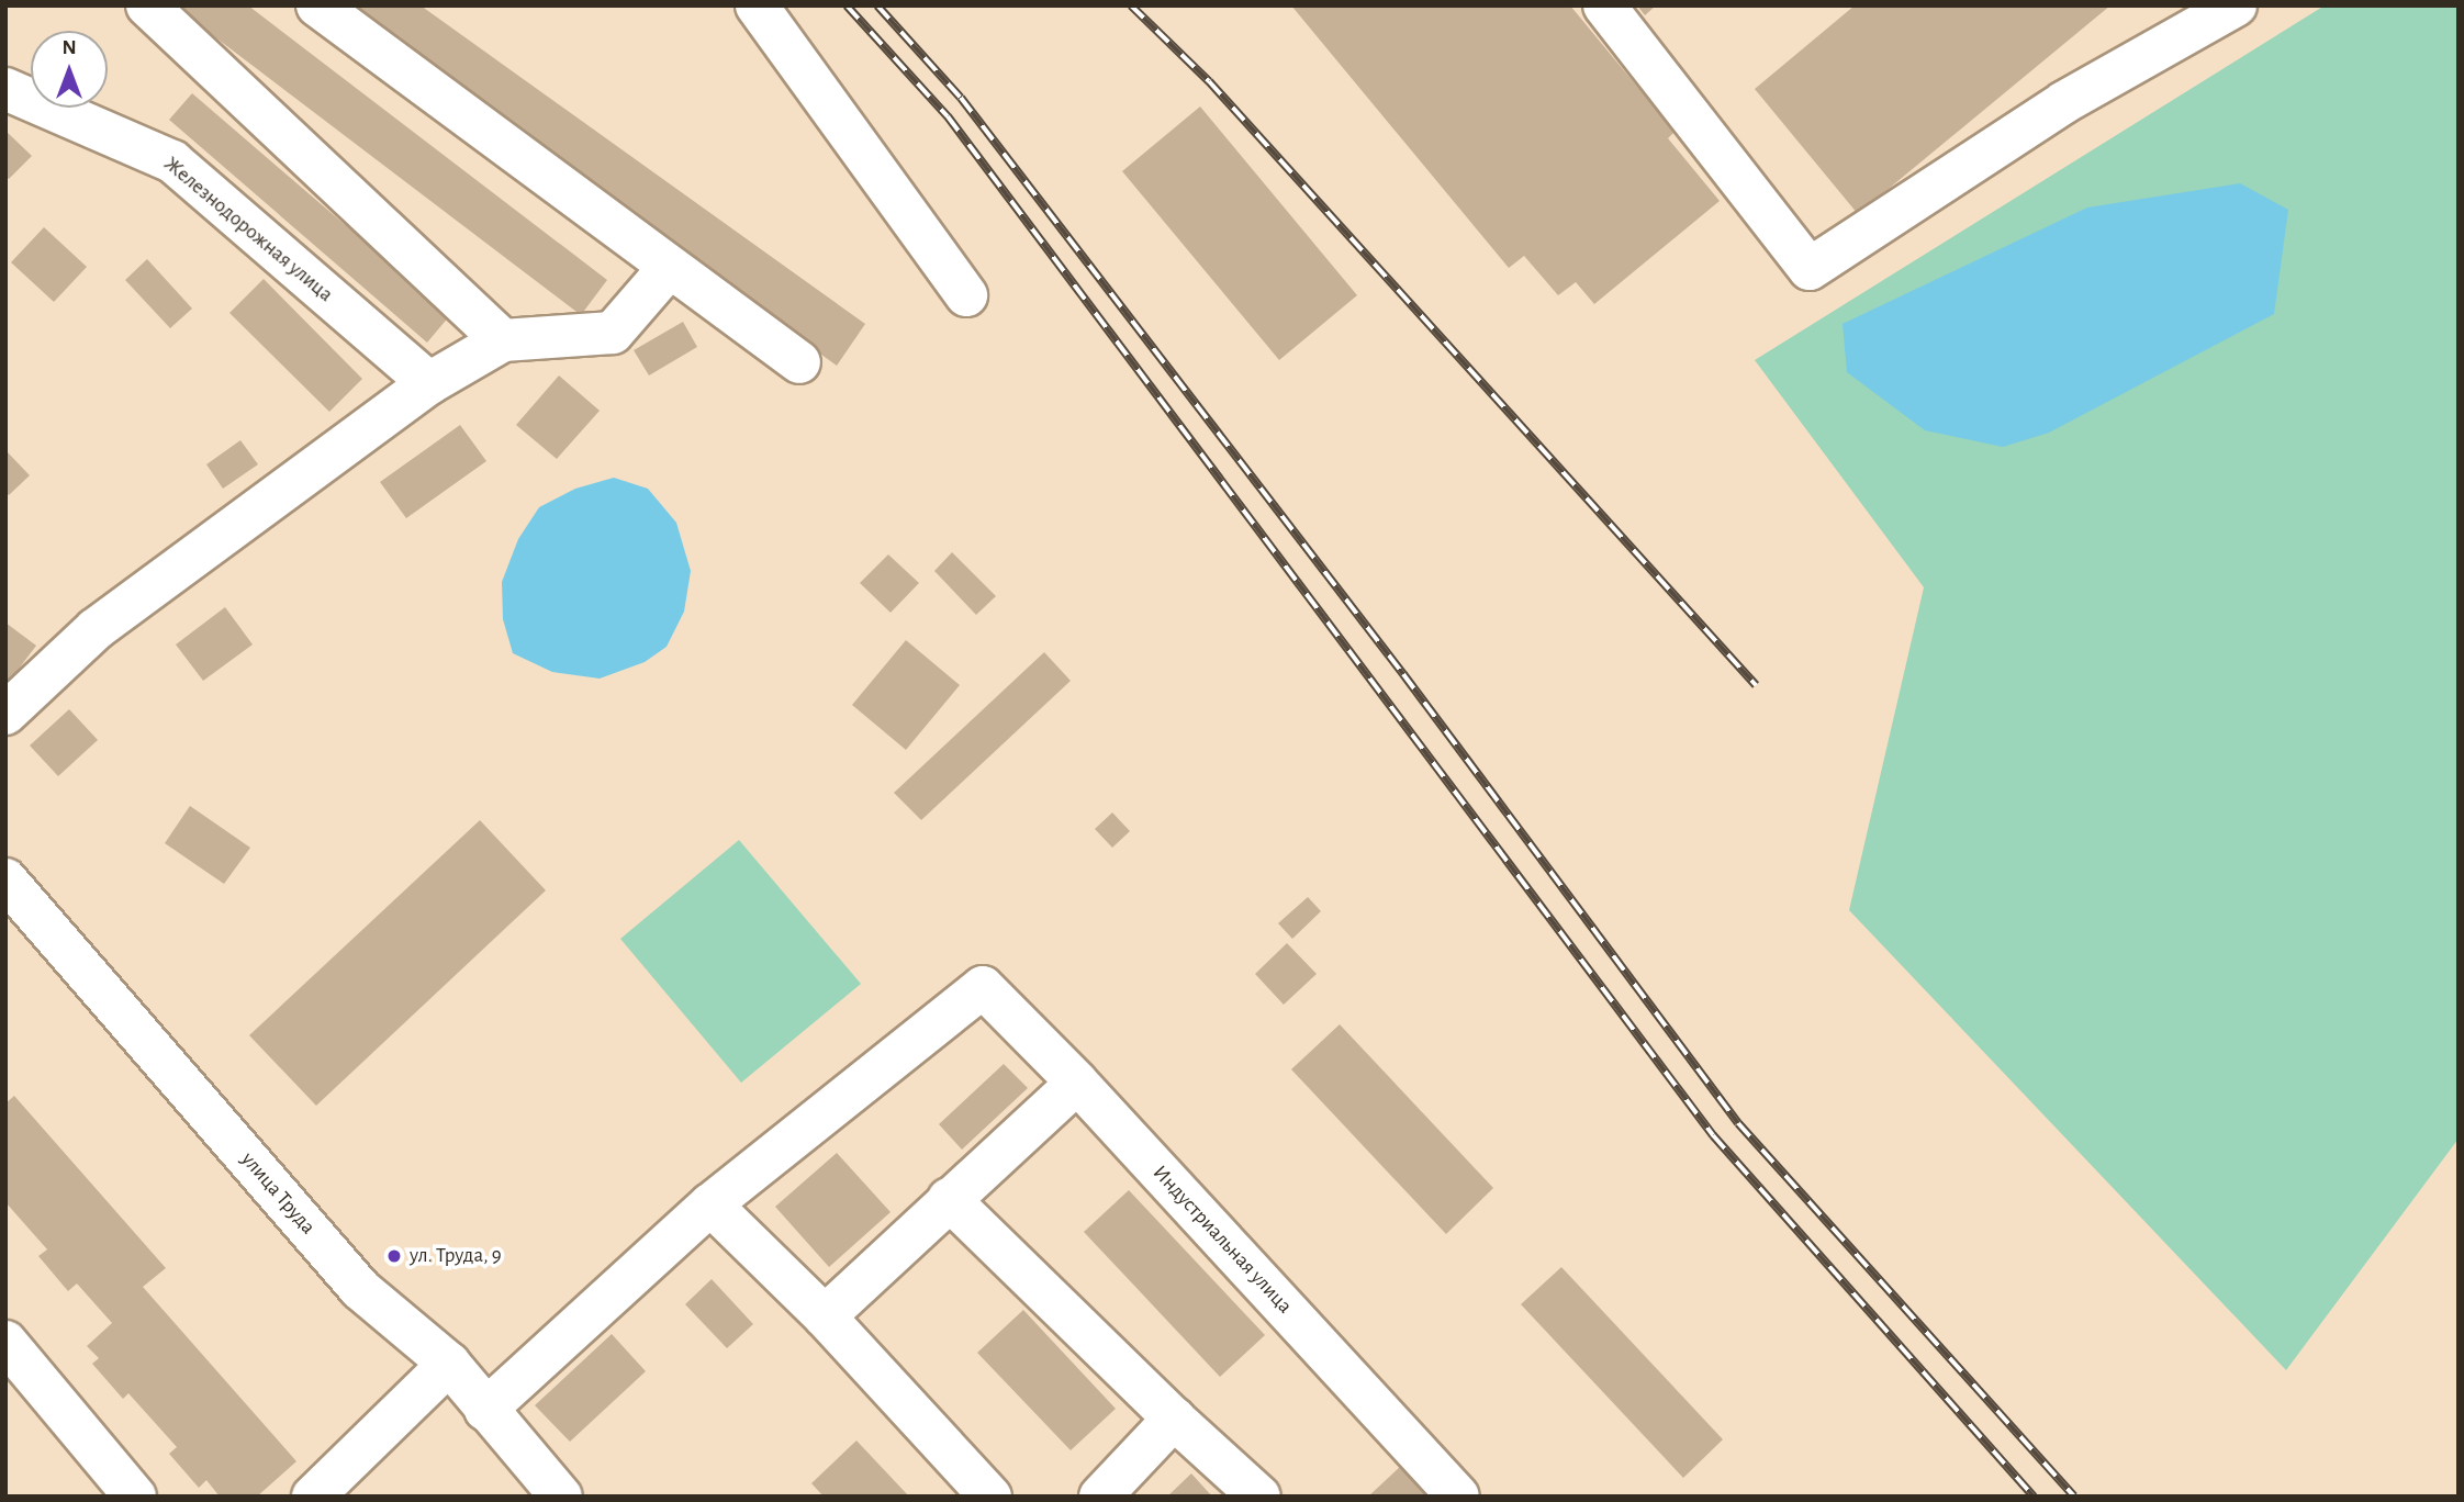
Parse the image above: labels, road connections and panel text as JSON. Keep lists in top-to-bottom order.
{
  "streets": {
    "street": ["Железнодорожная улица", "улица Труда", "Индустриальная улица"]
  },
  "places": ["ул. Труда, 9"],
  "north": "top"
}
